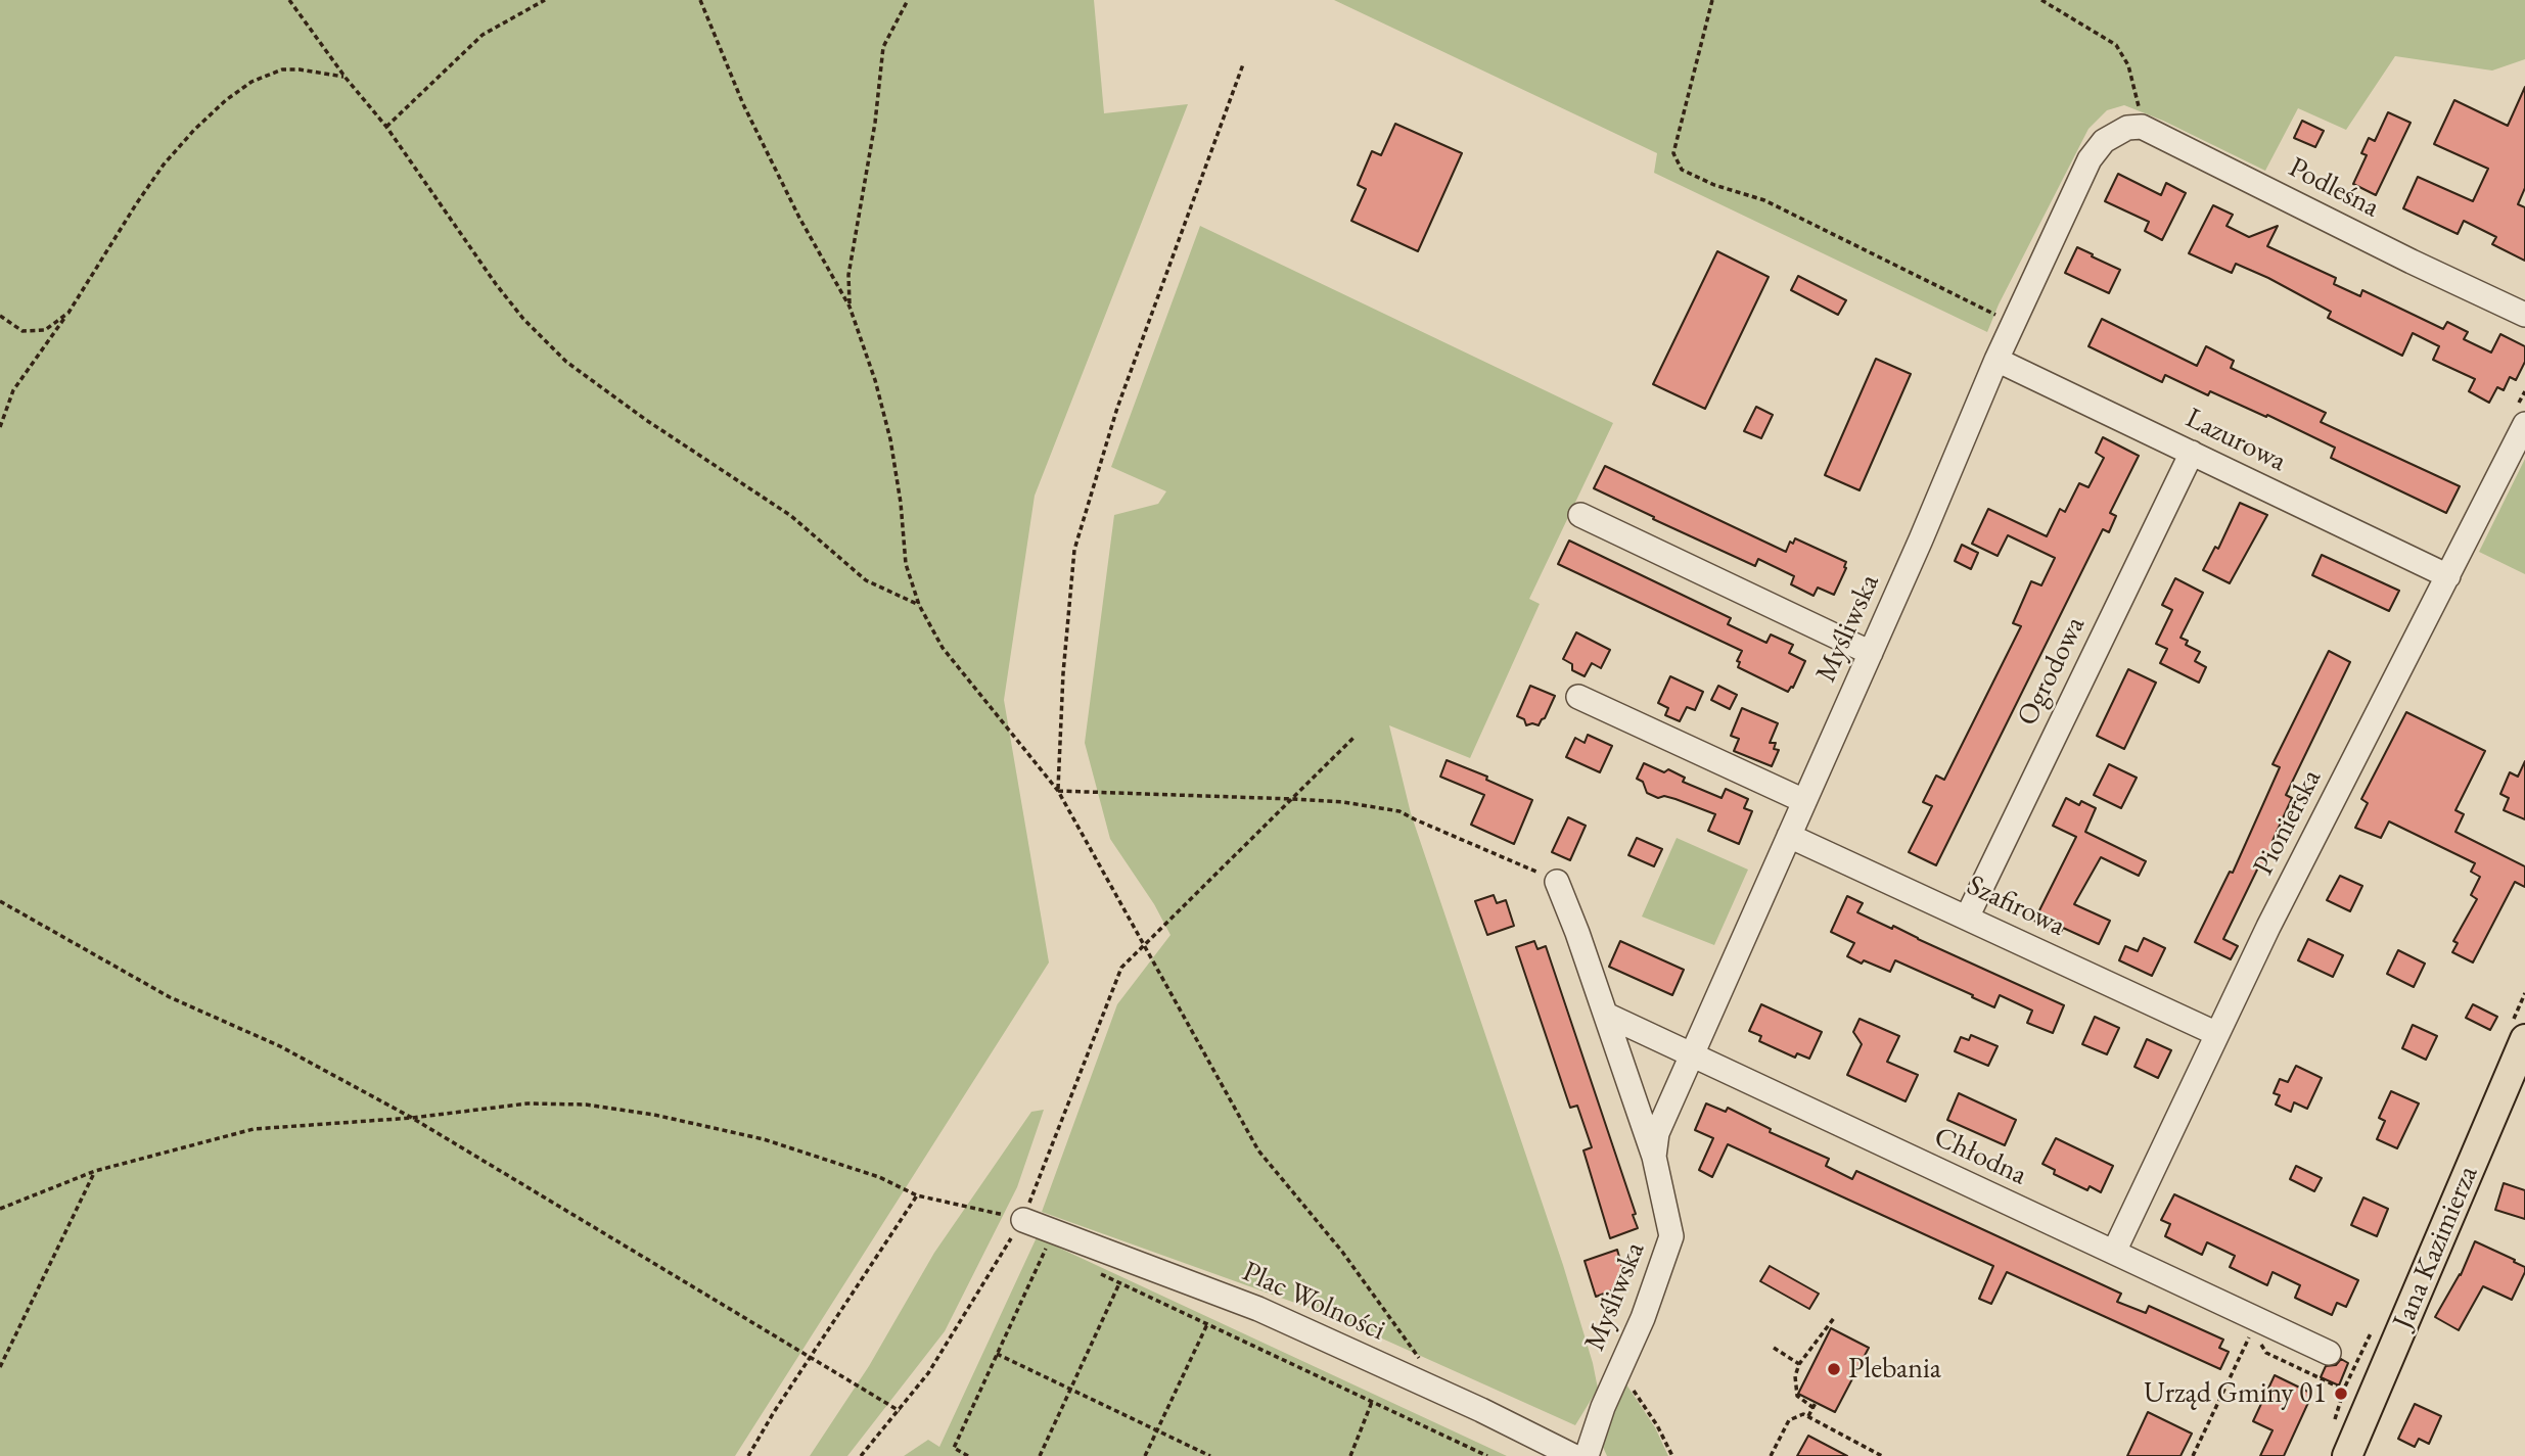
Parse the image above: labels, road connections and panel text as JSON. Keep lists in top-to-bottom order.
{
  "streets": {
    "main road": ["Jana Kazimierza"],
    "street": [
      "Podleśna",
      "Lazurowa",
      "Myśliwska",
      "Ogrodowa",
      "Pionierska",
      "Szafirowa",
      "Chłodna",
      "Plac Wolności"
    ]
  },
  "crossings": [
    ["Podleśna", "Myśliwska"],
    ["Lazurowa", "Myśliwska"],
    ["Lazurowa", "Ogrodowa"],
    ["Lazurowa", "Pionierska"],
    ["Myśliwska", "Szafirowa"],
    ["Myśliwska", "Chłodna"],
    ["Ogrodowa", "Szafirowa"],
    ["Pionierska", "Szafirowa"],
    ["Pionierska", "Chłodna"]
  ],
  "places": ["Plebania", "Urząd Gminy 01"]
}
